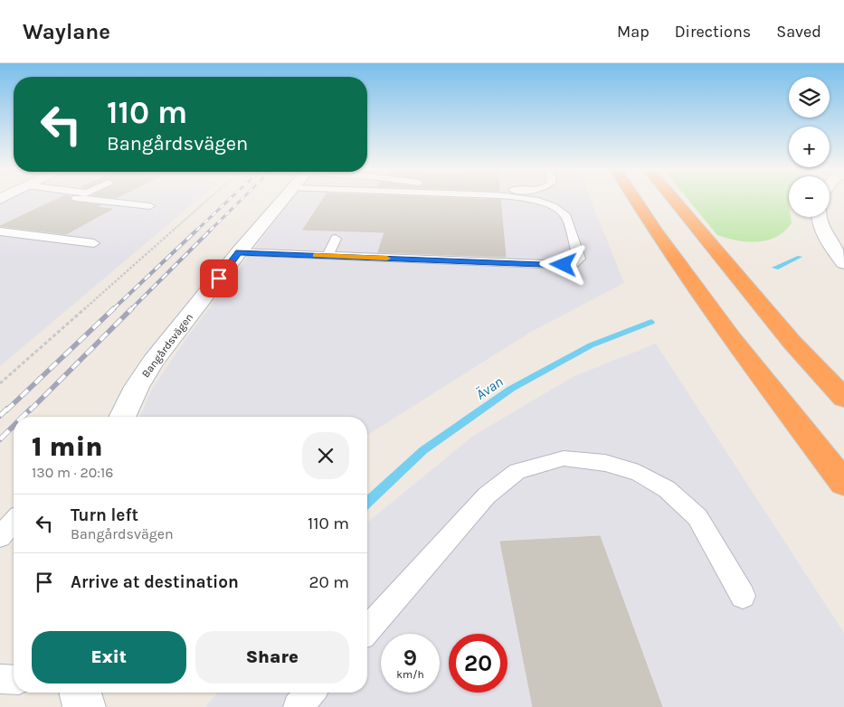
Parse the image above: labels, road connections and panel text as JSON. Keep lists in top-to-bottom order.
{
  "streets": {
    "street": ["Bangårdsvägen"]
  },
  "water": ["Ävan"],
  "page": {
    "header": "Waylane",
    "nav": ["Map", "Directions", "Saved"],
    "map_buttons": ["+", "−"],
    "turn": ["110 m", "Bangårdsvägen"],
    "heading": ["1 min", "130 m · 20:16"],
    "list": [
      {
        "name": "Turn left",
        "note": "Bangårdsvägen",
        "value": "110 m"
      },
      {
        "name": "Arrive at destination",
        "value": "20 m"
      }
    ],
    "buttons": ["Exit", "Share"],
    "speed": "9 km/h",
    "limit": "20"
  }
}
